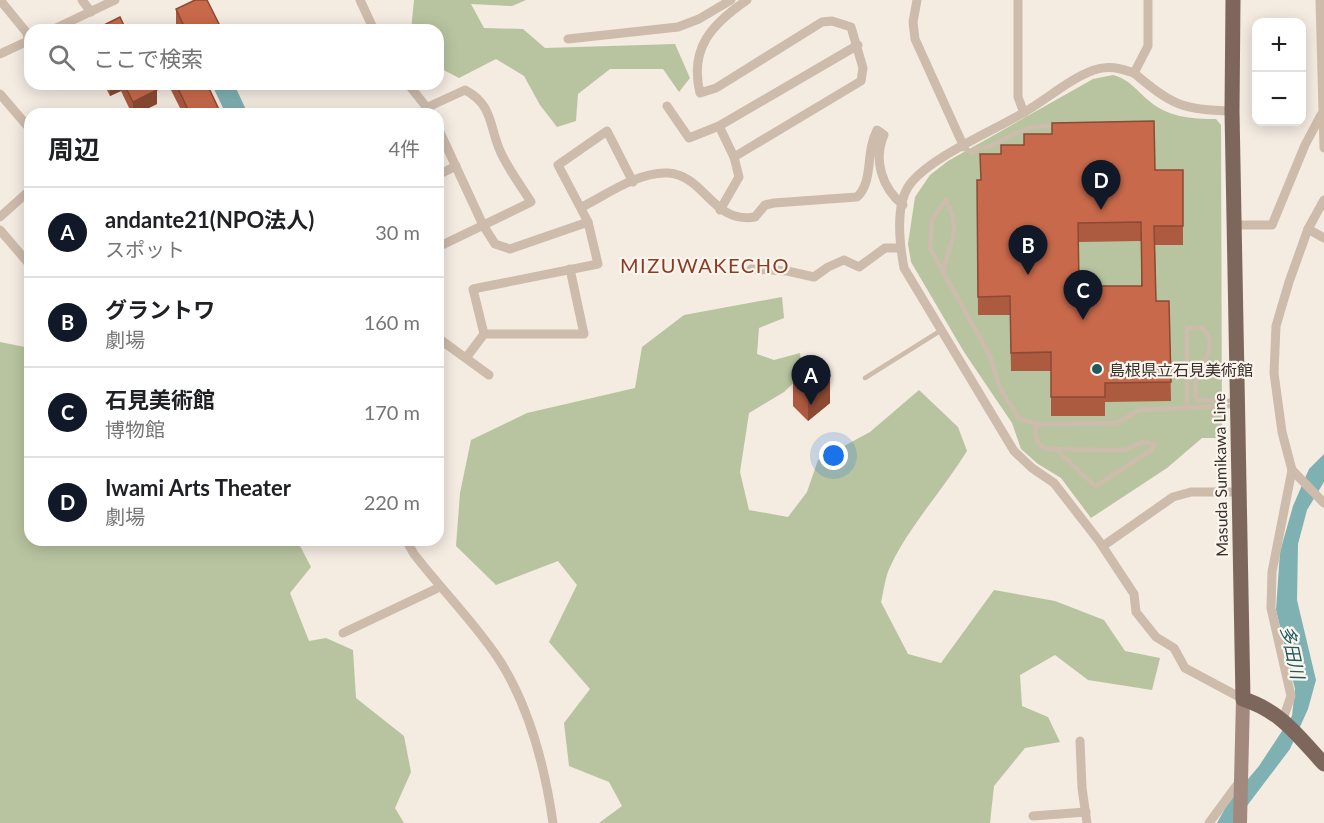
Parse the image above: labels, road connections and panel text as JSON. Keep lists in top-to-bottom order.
{
  "streets": {
    "main road": ["Masuda Sumikawa Line"]
  },
  "districts": ["MIZUWAKECHO"],
  "water": ["多田川"],
  "places": ["島根県立石見美術館"],
  "page": {
    "map_buttons": ["+", "−"],
    "search": "ここで検索",
    "heading": ["周辺", "4件"],
    "pins": [
      "D",
      "B",
      "C",
      "A"
    ],
    "list": [
      {
        "mark": "A",
        "name": "andante21(NPO法人)",
        "note": "スポット",
        "value": "30 m"
      },
      {
        "mark": "B",
        "name": "グラントワ",
        "note": "劇場",
        "value": "160 m"
      },
      {
        "mark": "C",
        "name": "石見美術館",
        "note": "博物館",
        "value": "170 m"
      },
      {
        "mark": "D",
        "name": "Iwami Arts Theater",
        "note": "劇場",
        "value": "220 m"
      }
    ]
  }
}
